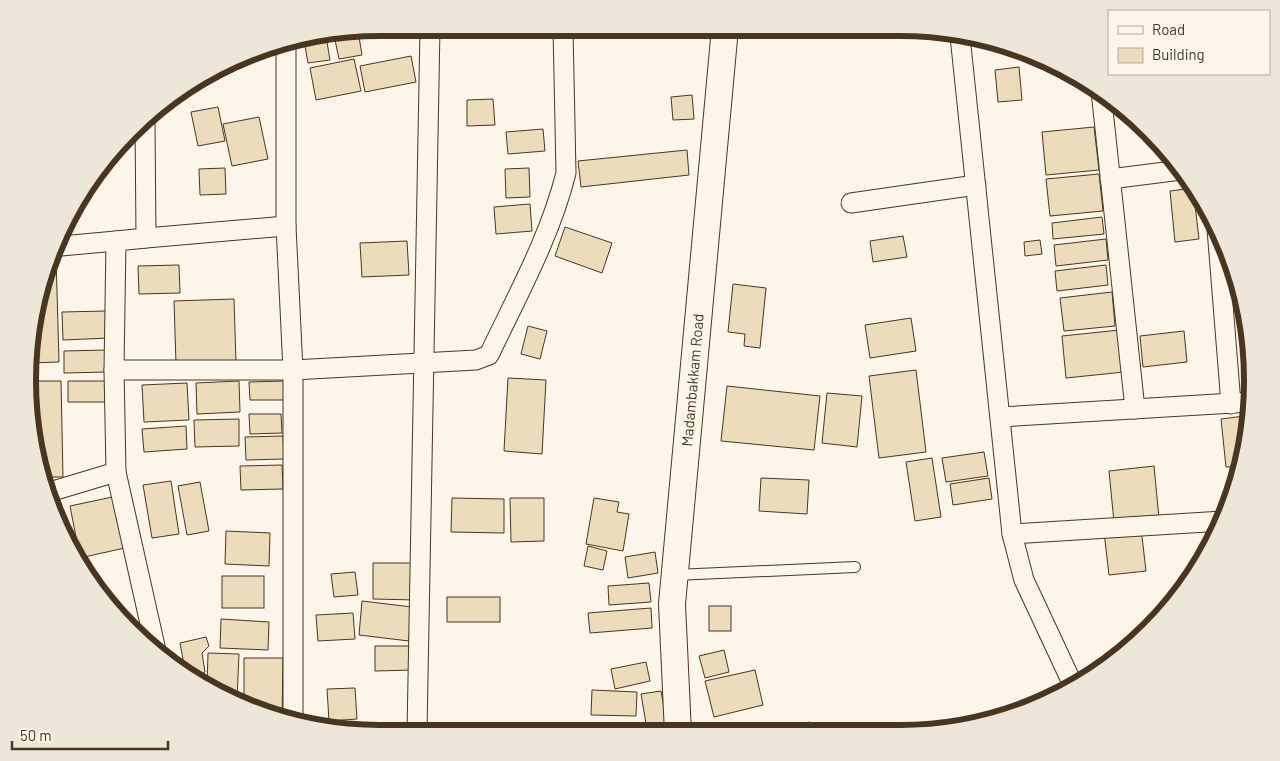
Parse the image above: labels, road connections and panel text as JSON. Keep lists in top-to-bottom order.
{
  "streets": {
    "street": ["Madambakkam Road"]
  },
  "legend": ["Road", "Building"],
  "scale_bar": "50 m"
}
